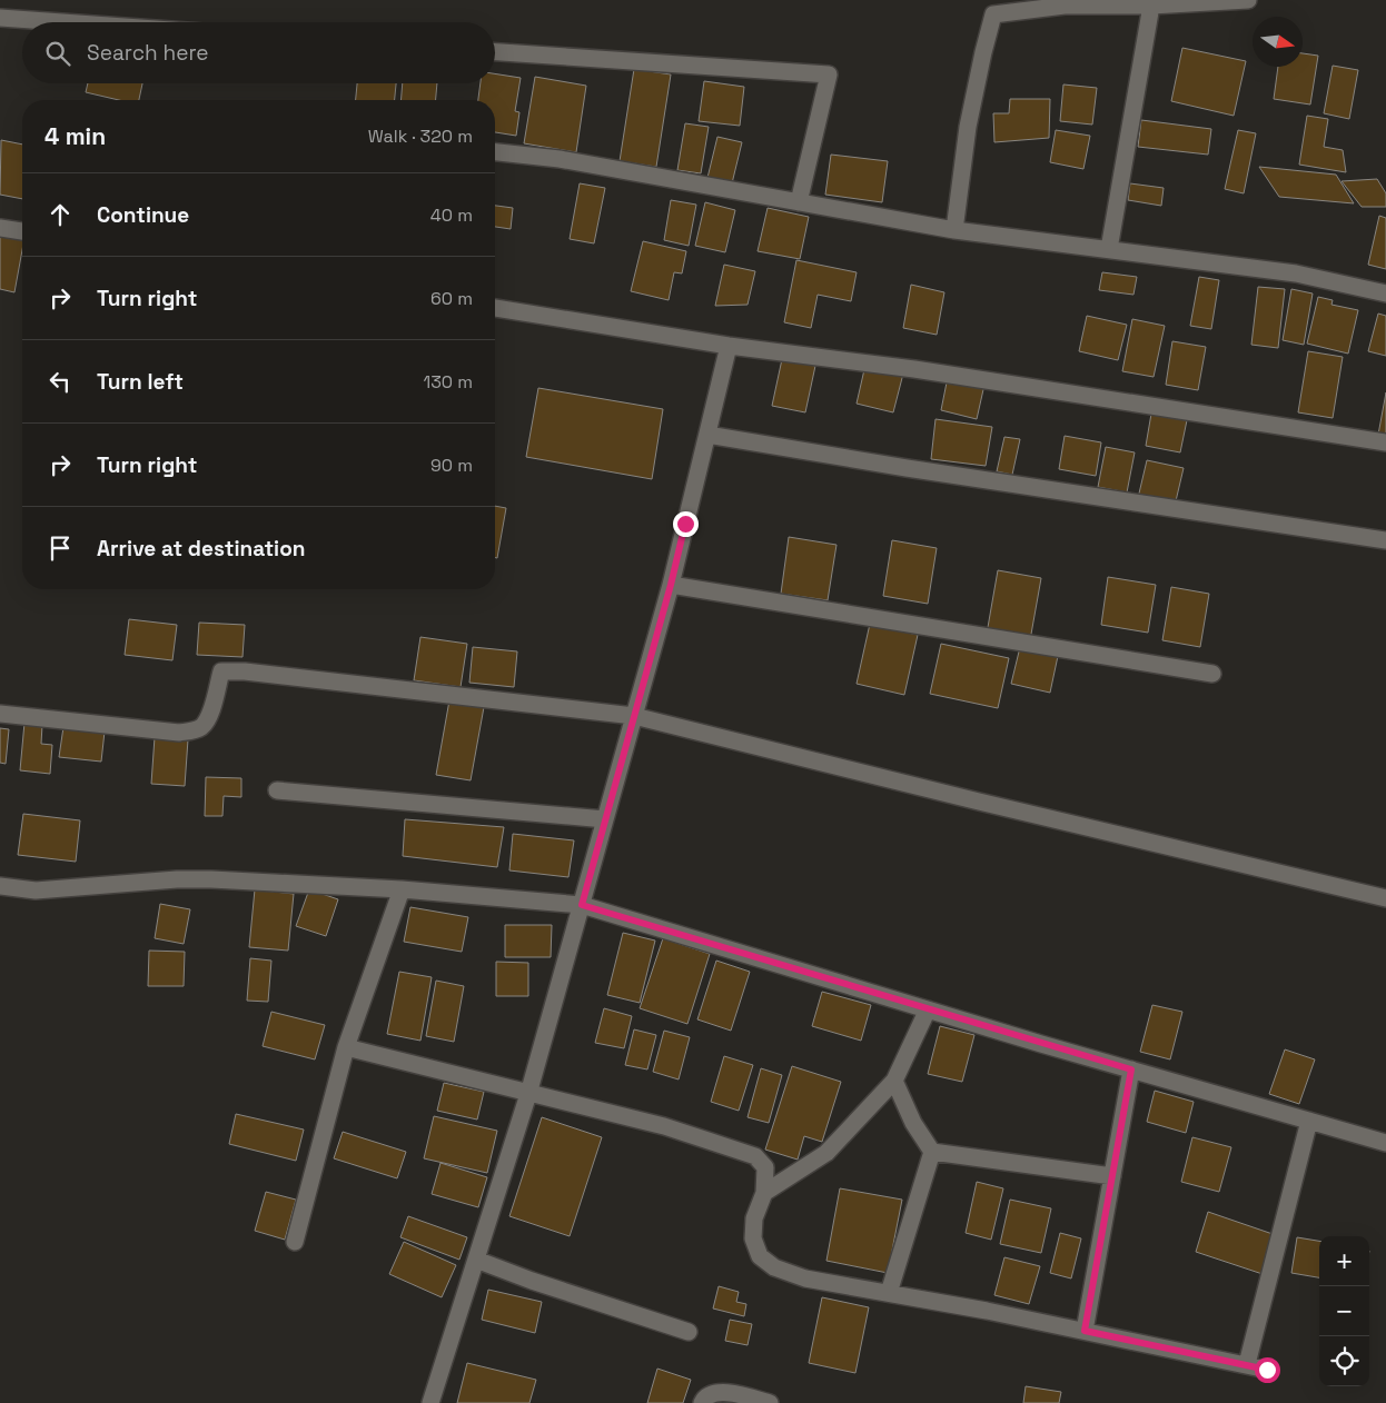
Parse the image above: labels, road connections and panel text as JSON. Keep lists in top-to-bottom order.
{
  "north": "right",
  "page": {
    "search": "Search here",
    "heading": ["4 min", "Walk · 320 m"],
    "list": [
      ["Continue", "40 m"],
      ["Turn right", "60 m"],
      ["Turn left", "130 m"],
      ["Turn right", "90 m"],
      "Arrive at destination"
    ],
    "map_buttons": ["+", "−"]
  }
}
